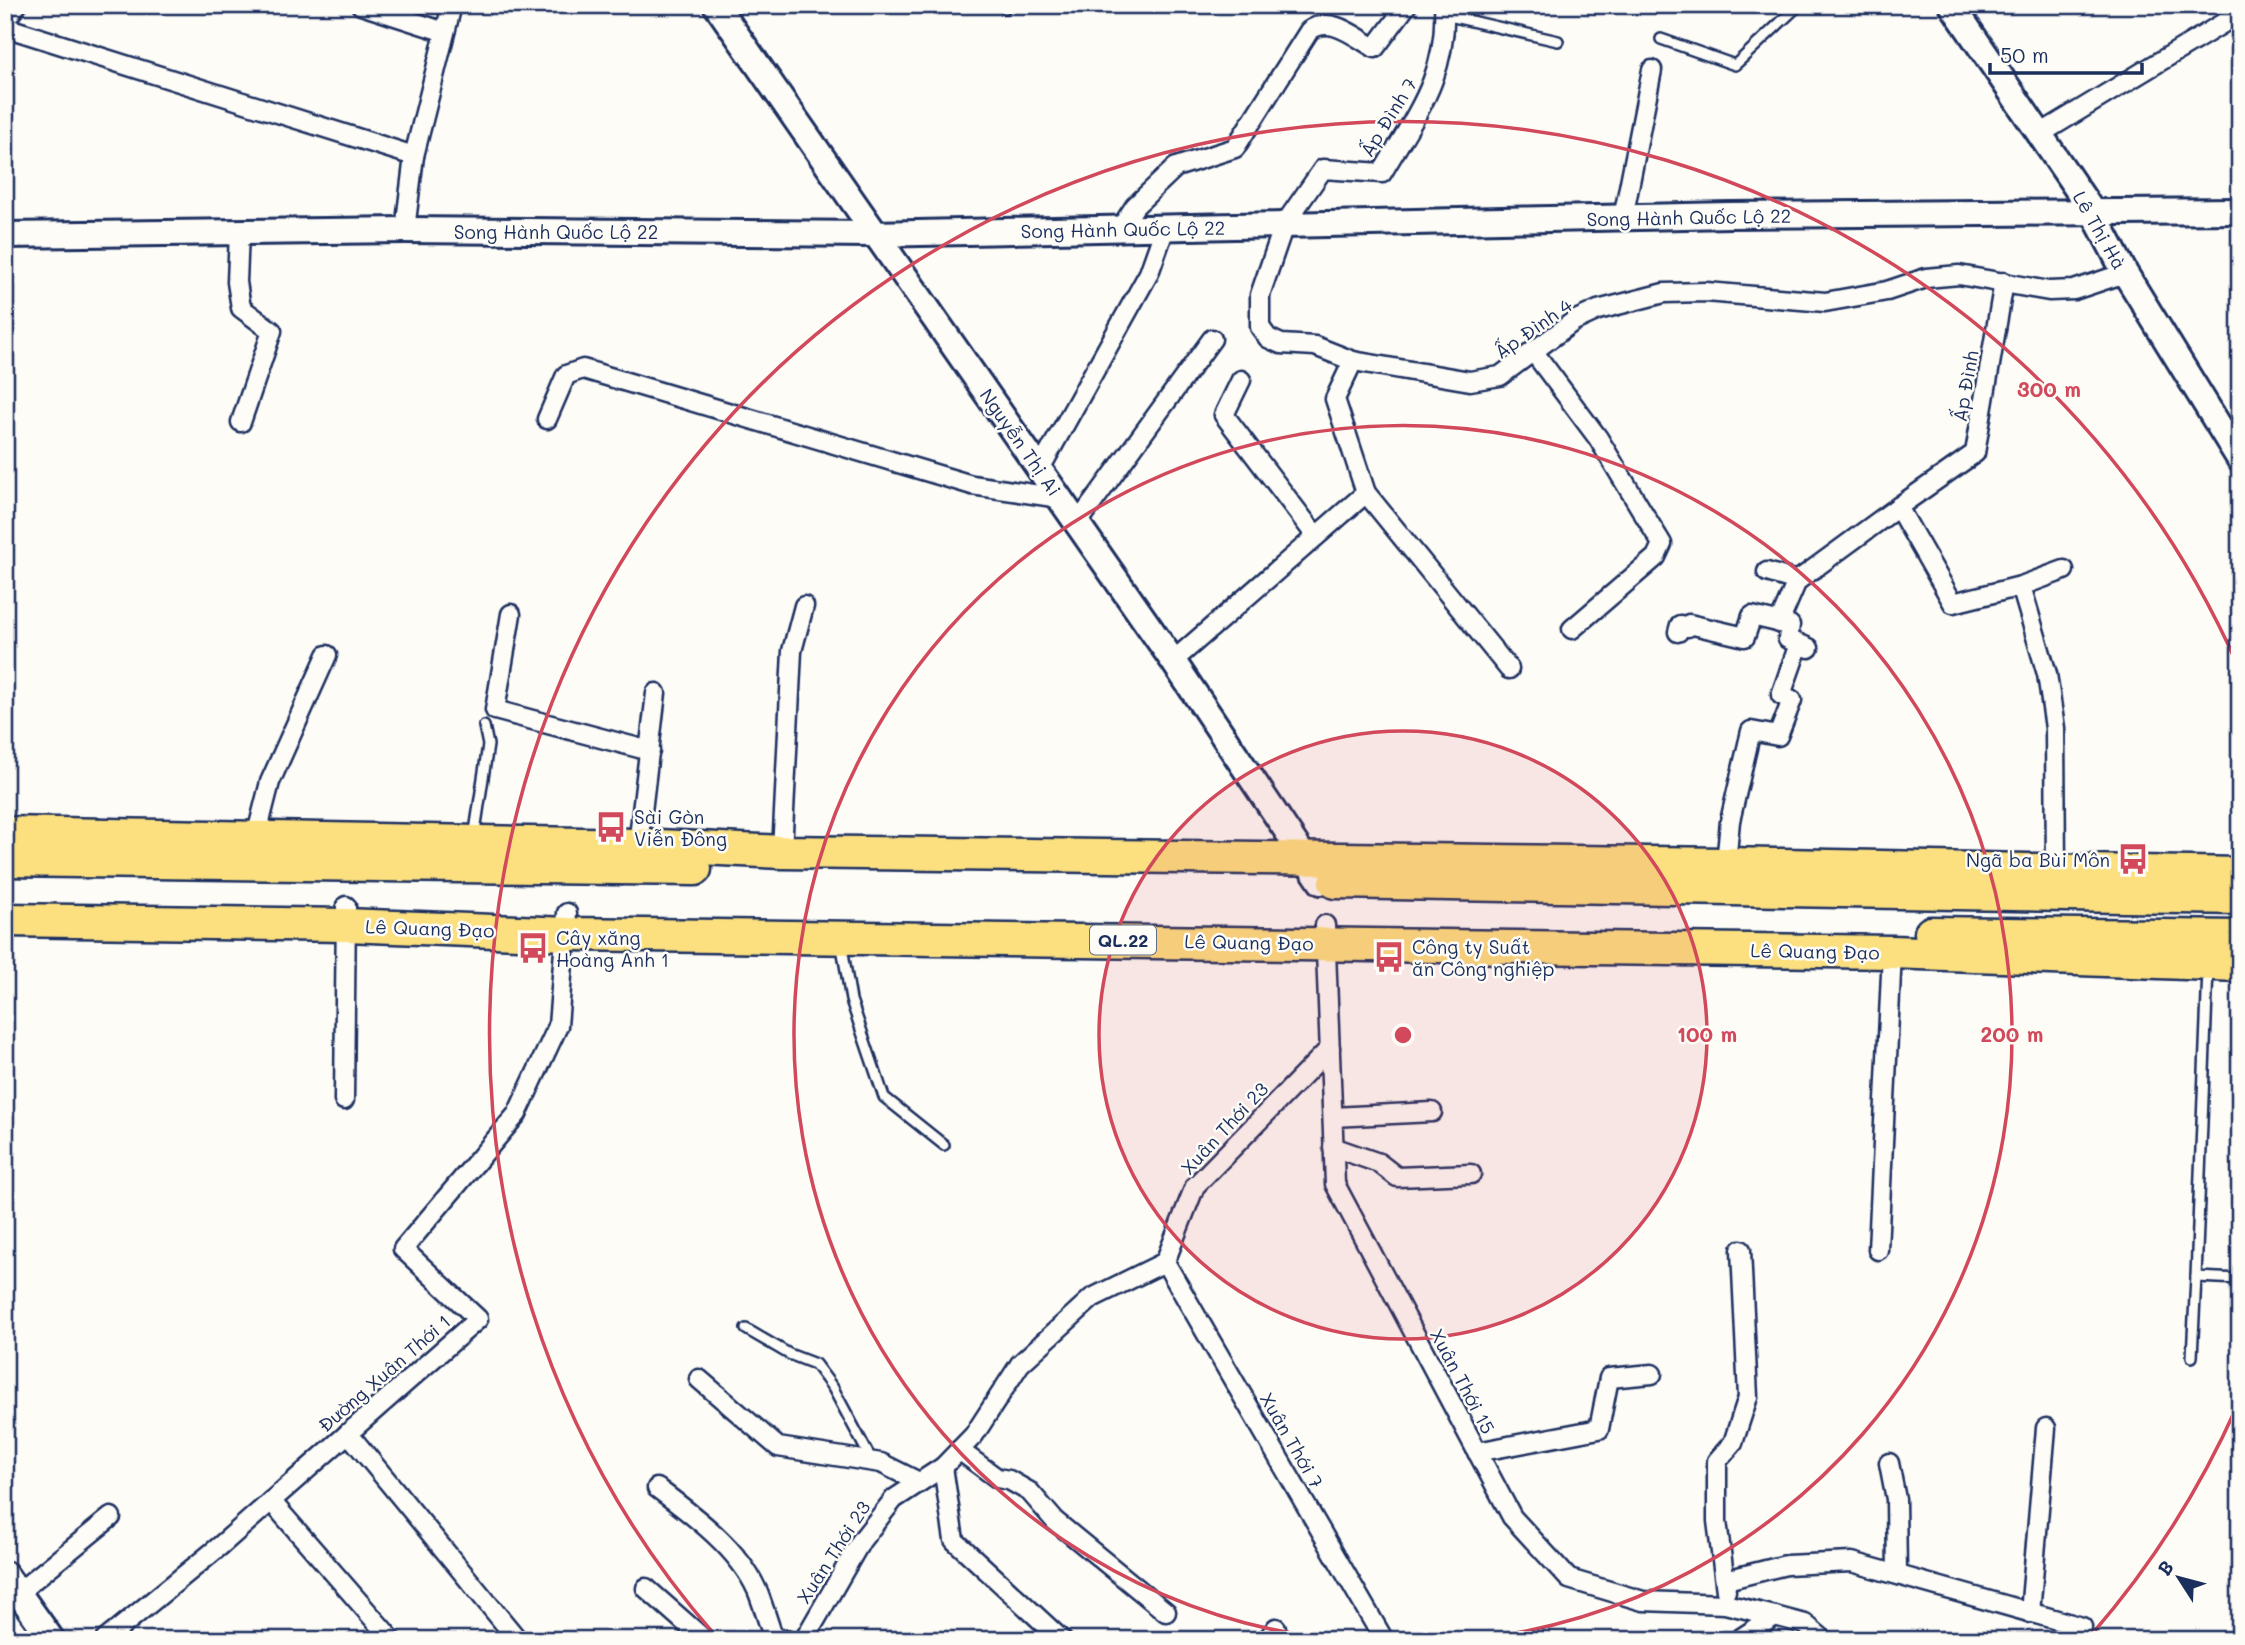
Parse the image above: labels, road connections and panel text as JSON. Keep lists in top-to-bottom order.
{
  "streets": {
    "highway": ["Lê Quang Đạo", "QL.22"],
    "street": [
      "Ấp Đình 7",
      "Song Hành Quốc Lộ 22",
      "Lê Thị Hà",
      "Ấp Đình 4",
      "Ấp Đình",
      "Nguyễn Thị Ai",
      "Xuân Thới 23",
      "Đường Xuân Thới 1",
      "Xuân Thới 15",
      "Xuân Thới 7"
    ]
  },
  "crossings": [
    ["Ấp Đình 7", "Song Hành Quốc Lộ 22"],
    ["Ấp Đình 7", "Ấp Đình 4"],
    ["Song Hành Quốc Lộ 22", "Lê Thị Hà"],
    ["Song Hành Quốc Lộ 22", "Ấp Đình 4"],
    ["Song Hành Quốc Lộ 22", "Nguyễn Thị Ai"],
    ["Lê Thị Hà", "Ấp Đình 4"],
    ["Ấp Đình 4", "Ấp Đình"],
    ["Lê Quang Đạo", "Đường Xuân Thới 1"],
    ["Lê Quang Đạo", "Xuân Thới 15"],
    ["Xuân Thới 23", "Xuân Thới 15"],
    ["Xuân Thới 23", "Xuân Thới 7"]
  ],
  "places": {
    "bus stop": [
      "Sài Gòn Viễn Đông",
      "Ngã ba Bùi Môn",
      "Cây xăng Hoàng Anh 1",
      "Công ty Suất ăn Công nghiệp"
    ]
  },
  "scale_bar": "50 m",
  "north": "top left",
  "rings": ["300 m", "100 m", "200 m"]
}
